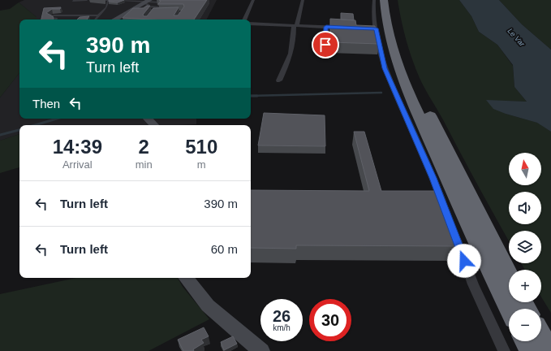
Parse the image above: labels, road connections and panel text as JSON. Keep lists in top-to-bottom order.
{
  "water": ["Le Var"],
  "north": "top",
  "page": {
    "turn": ["390 m", "Turn left"],
    "then": "Then",
    "eta": [
      "14:39",
      "Arrival",
      "2",
      "min",
      "510",
      "m"
    ],
    "map_buttons": ["+", "−"],
    "list": [
      {
        "name": "Turn left",
        "value": "390 m"
      },
      {
        "name": "Turn left",
        "value": "60 m"
      }
    ],
    "speed": "26 km/h",
    "limit": "30"
  }
}
